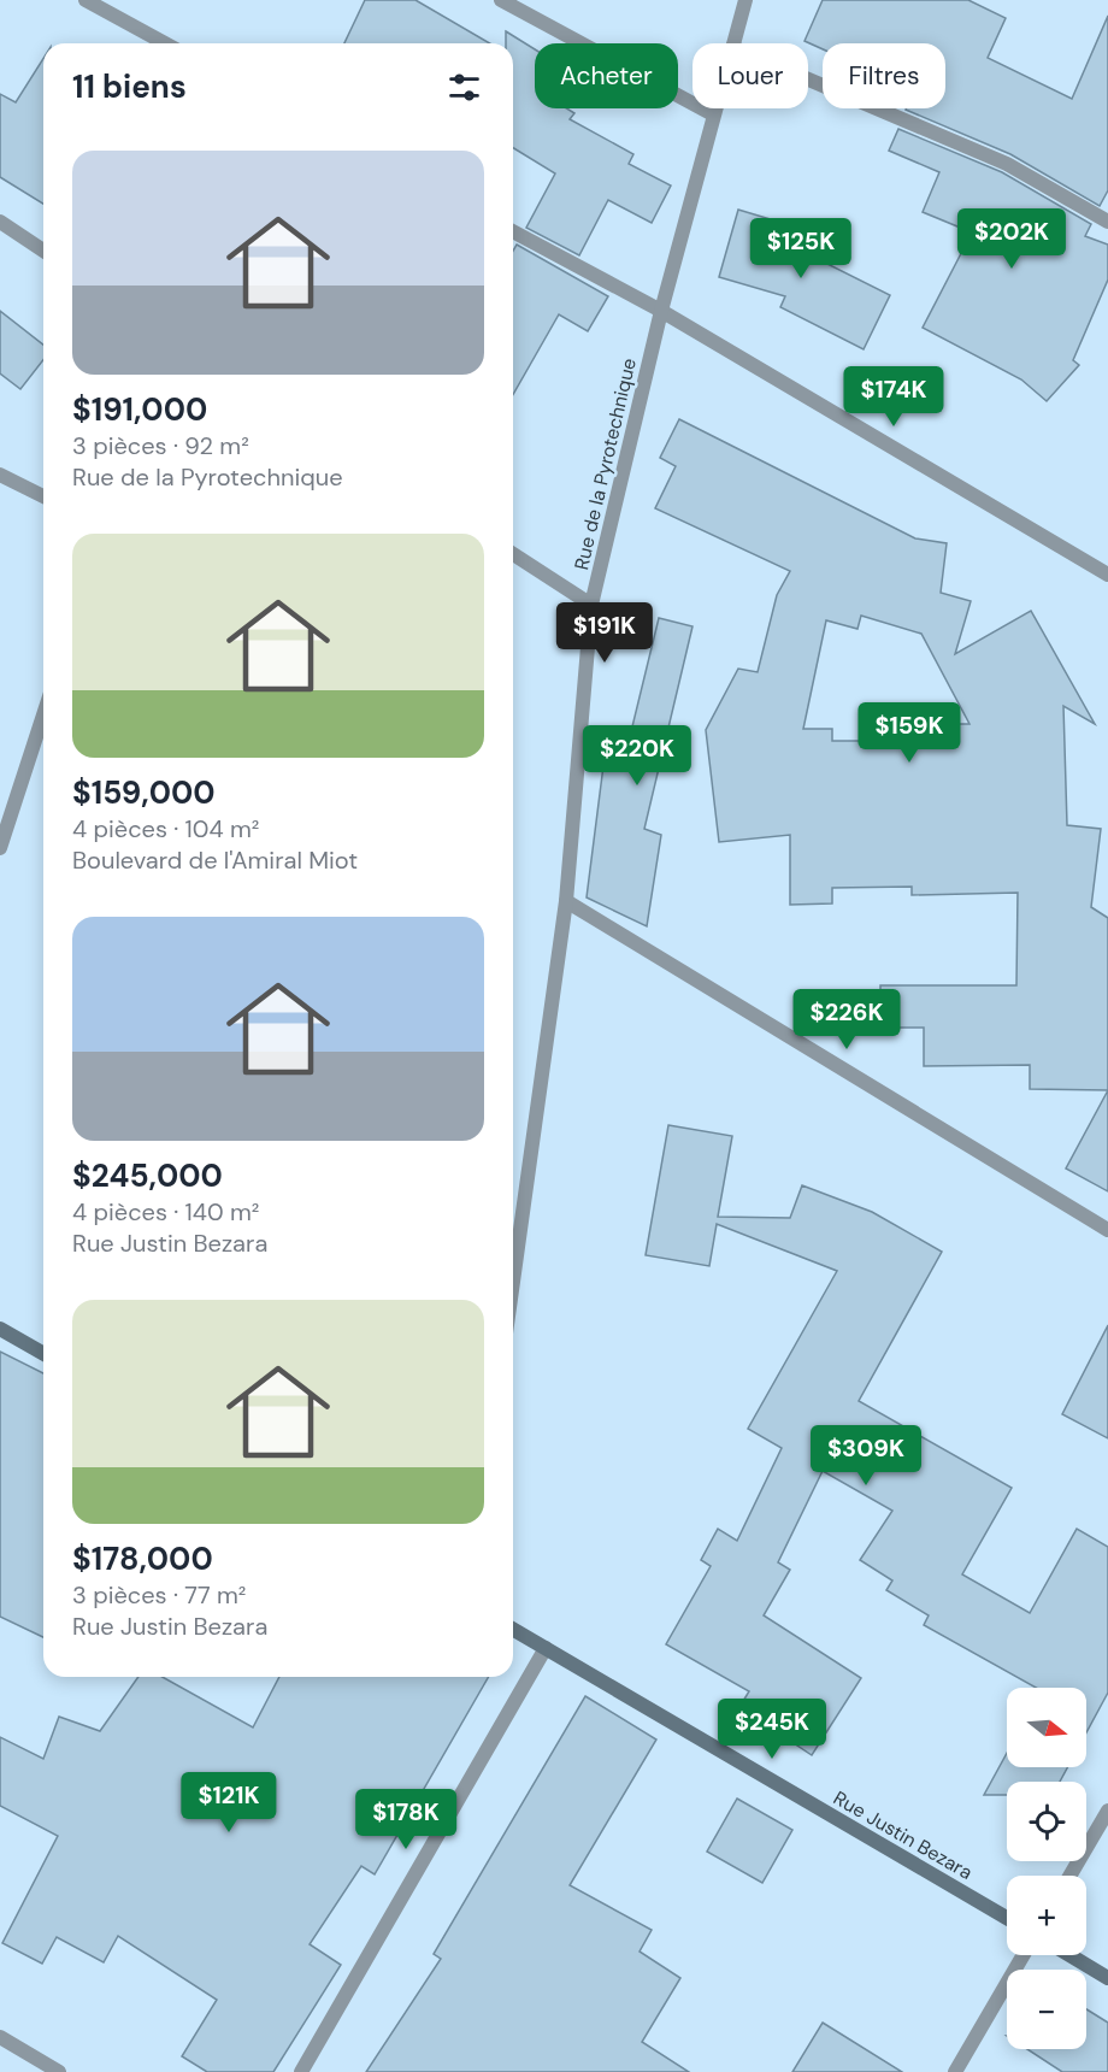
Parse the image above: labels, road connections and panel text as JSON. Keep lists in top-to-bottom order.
{
  "streets": {
    "main road": ["Rue Justin Bezara"],
    "street": ["Rue de la Pyrotechnique"]
  },
  "north": "right",
  "page": {
    "chip": ["Acheter", "Louer", "Filtres"],
    "heading": "11 biens",
    "list": [
      {
        "name": "$191,000",
        "note": "3 pièces · 92 m² · Rue de la Pyrotechnique"
      },
      {
        "name": "$159,000",
        "note": "4 pièces · 104 m² · Boulevard de l'Amiral Miot"
      },
      {
        "name": "$245,000",
        "note": "4 pièces · 140 m² · Rue Justin Bezara"
      },
      {
        "name": "$178,000",
        "note": "3 pièces · 77 m² · Rue Justin Bezara"
      }
    ],
    "price": [
      "$202K",
      "$125K",
      "$174K",
      "$191K",
      "$159K",
      "$220K",
      "$226K",
      "$309K",
      "$245K",
      "$121K",
      "$178K"
    ],
    "map_buttons": ["+", "−"]
  }
}
